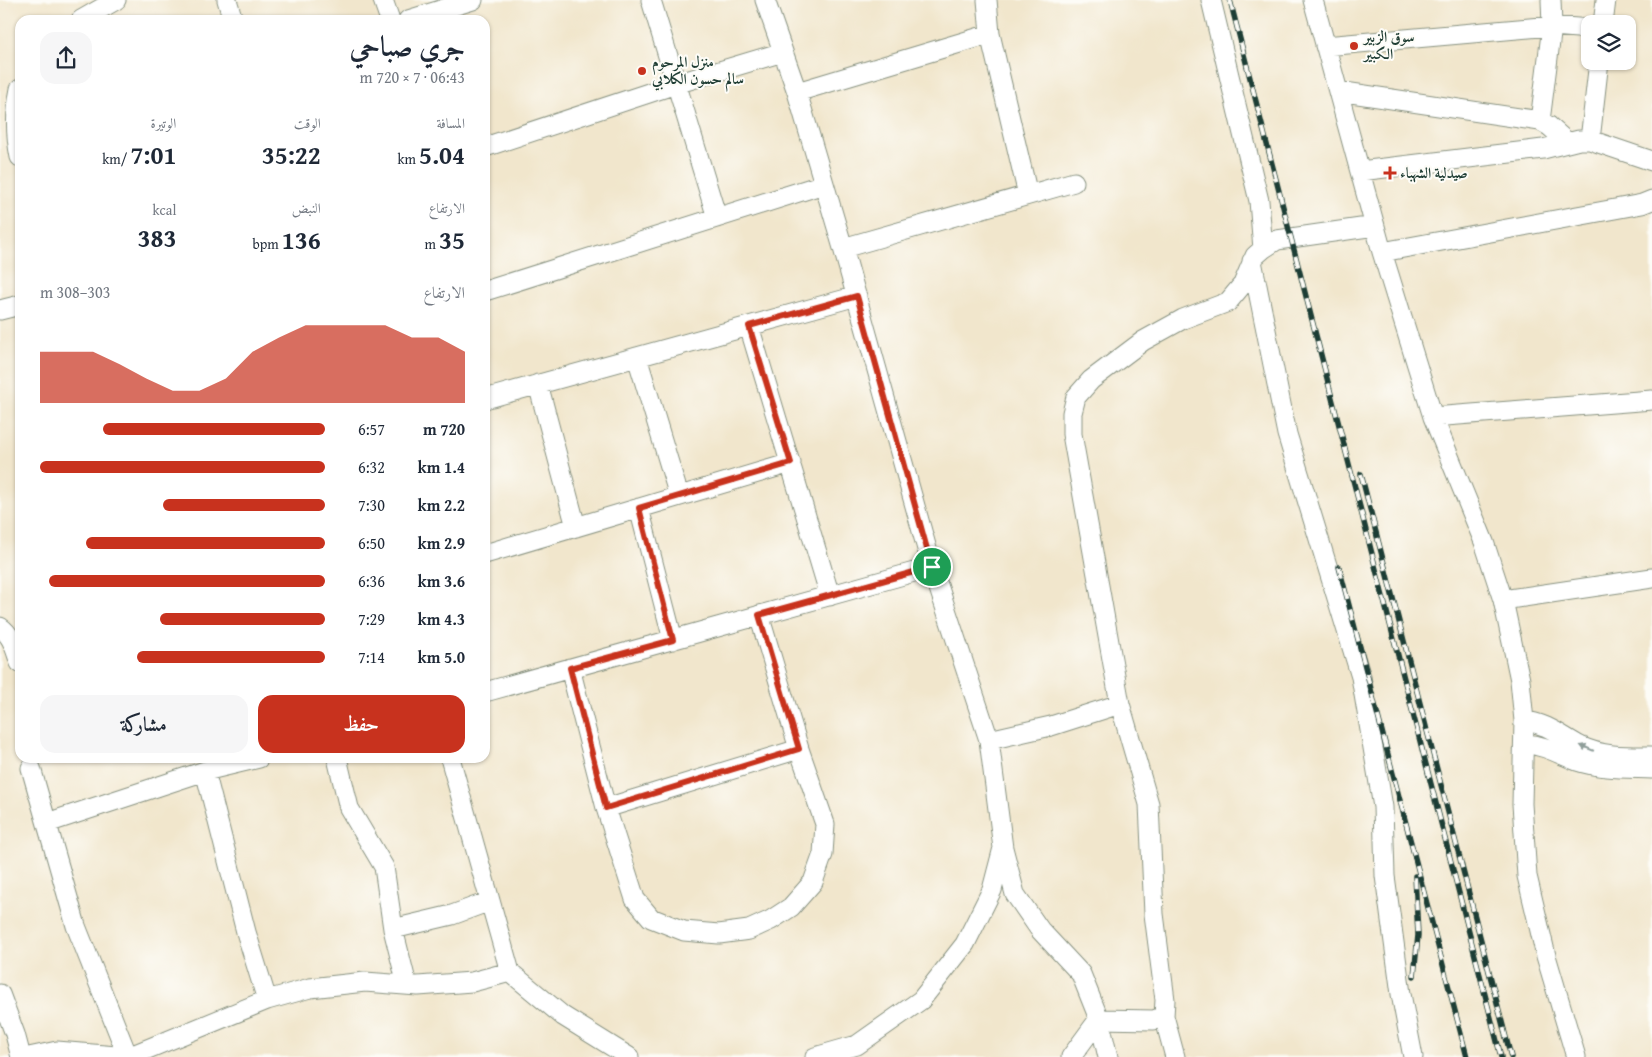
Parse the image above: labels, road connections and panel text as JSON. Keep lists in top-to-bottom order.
{
  "places": {
    "other": ["سوق الزبير الكبير", "منزل المرحوم سالم حسون الكلابي"],
    "health": ["صيدلية الشهباء"]
  },
  "page": {
    "heading": ["جري صباحي", "06:43 · 7 × 720 m"],
    "stats": [
      ["المسافة", "5.04 km"],
      ["الوقت", "35:22"],
      ["الوتيرة", "7:01 /km"],
      ["الارتفاع", "35 m"],
      ["النبض", "136 bpm"],
      ["kcal", "383"]
    ],
    "chart": ["الارتفاع", "303–308 m"],
    "list": [
      {
        "name": "720 m",
        "note": "6:57"
      },
      {
        "name": "1.4 km",
        "note": "6:32"
      },
      {
        "name": "2.2 km",
        "note": "7:30"
      },
      {
        "name": "2.9 km",
        "note": "6:50"
      },
      {
        "name": "3.6 km",
        "note": "6:36"
      },
      {
        "name": "4.3 km",
        "note": "7:29"
      },
      {
        "name": "5.0 km",
        "note": "7:14"
      }
    ],
    "buttons": ["حفظ", "مشاركة"]
  }
}
